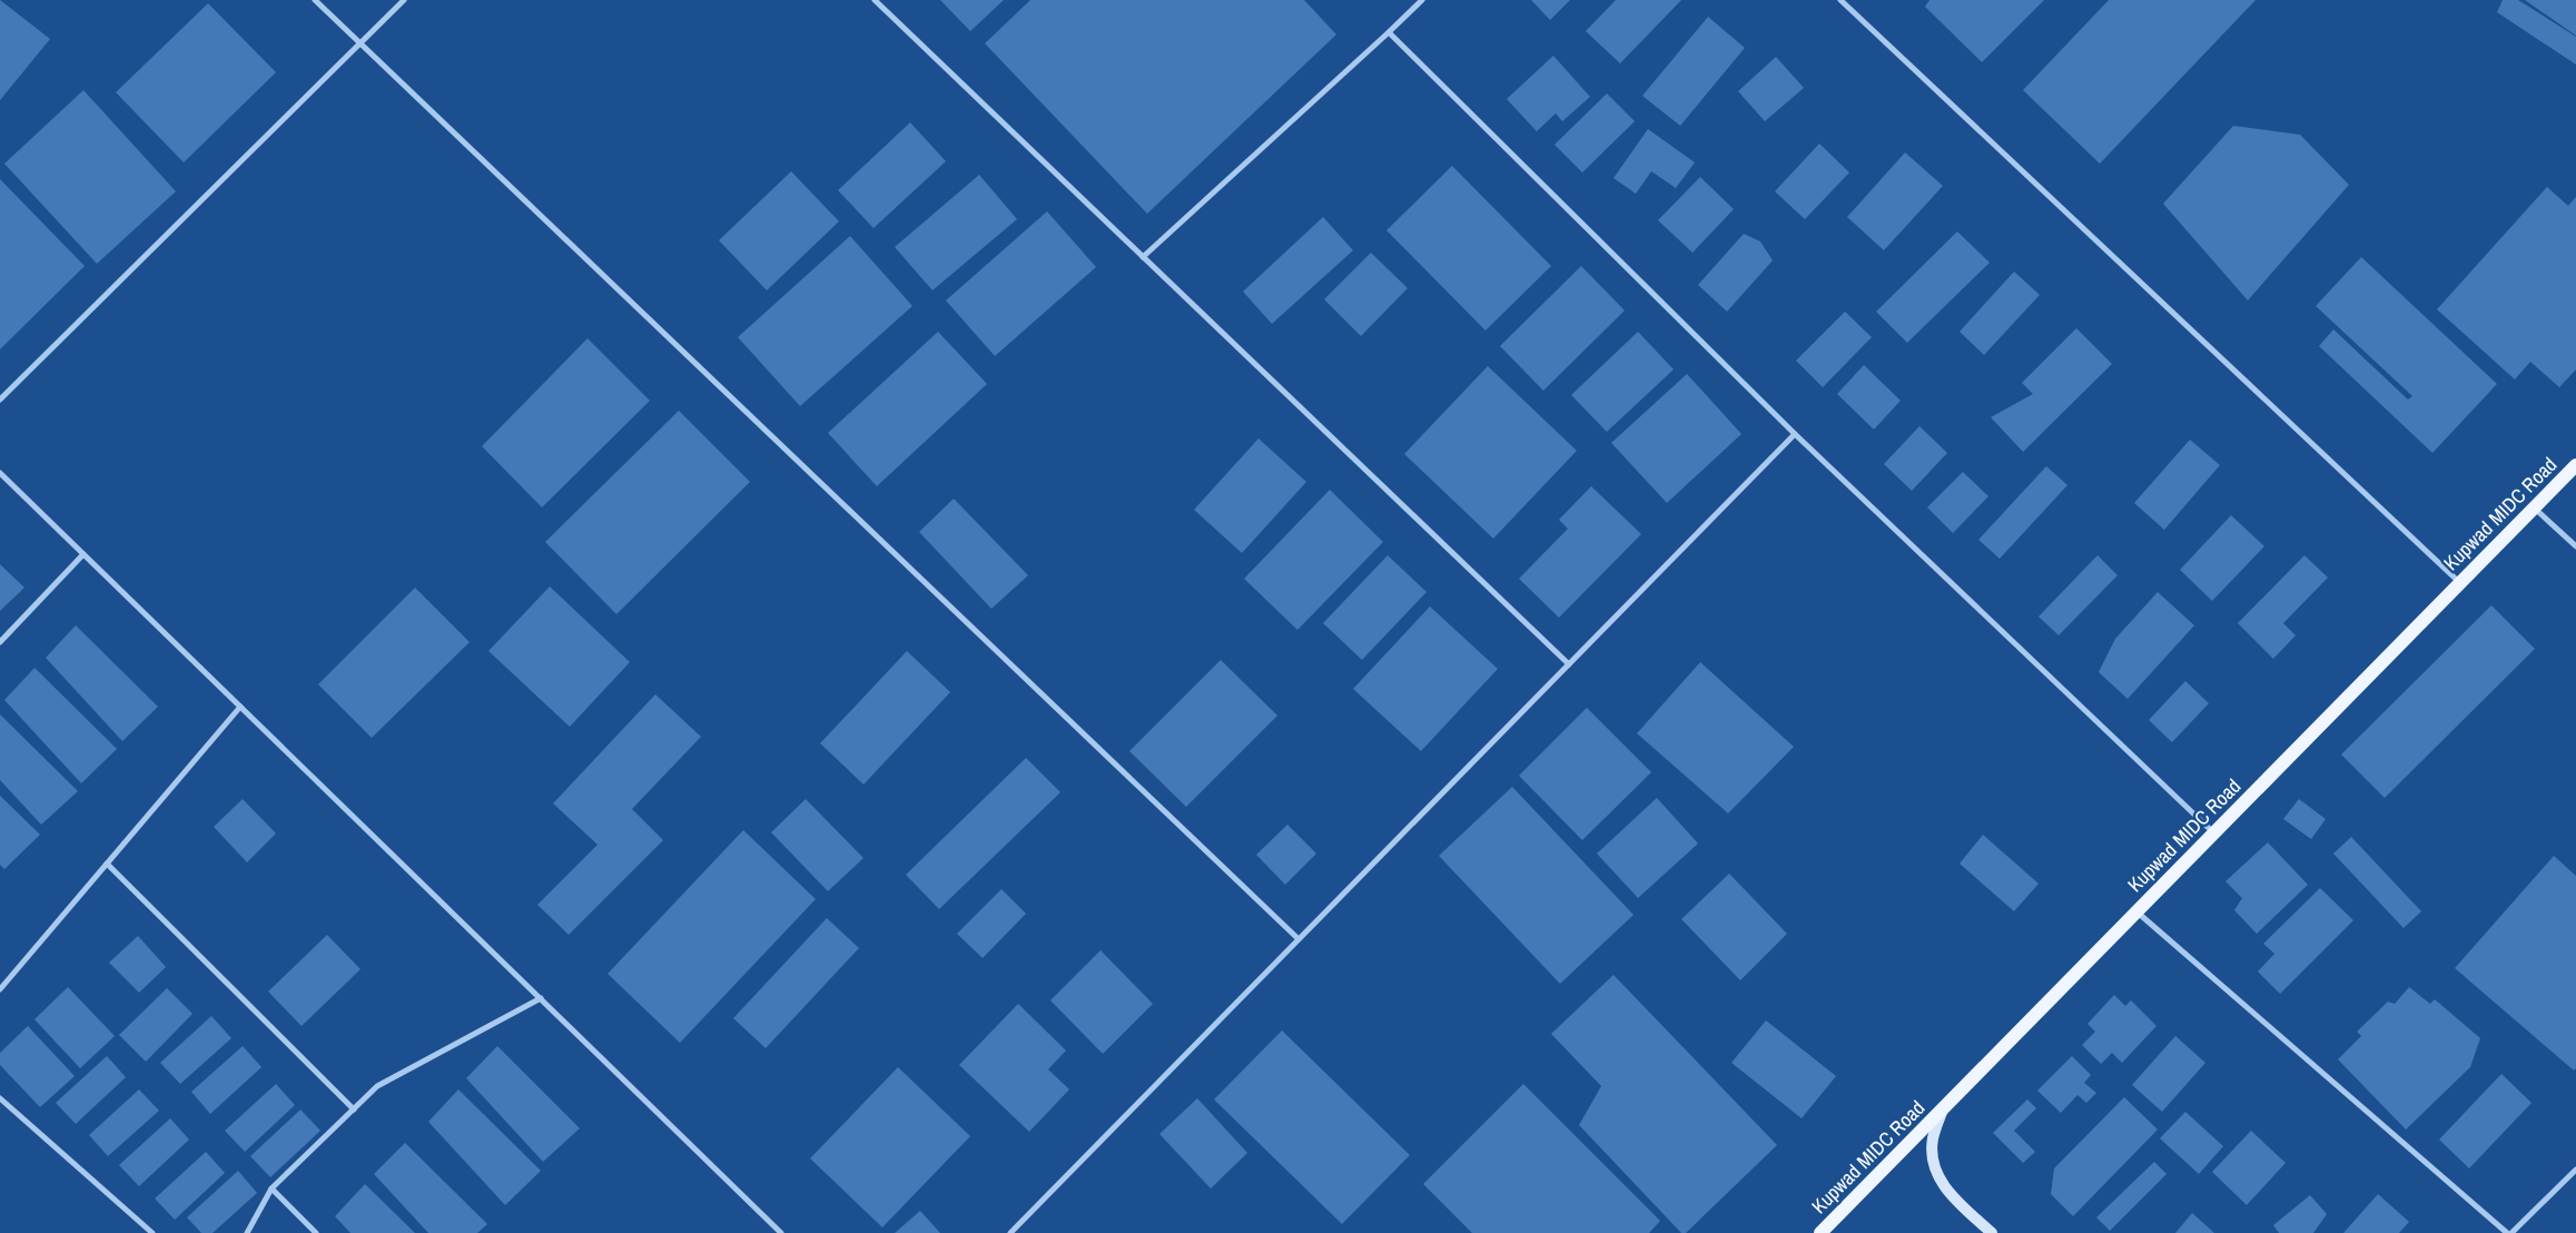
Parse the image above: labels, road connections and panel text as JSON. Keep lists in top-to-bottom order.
{
  "streets": {
    "main road": ["Kupwad MIDC Road"]
  }
}
